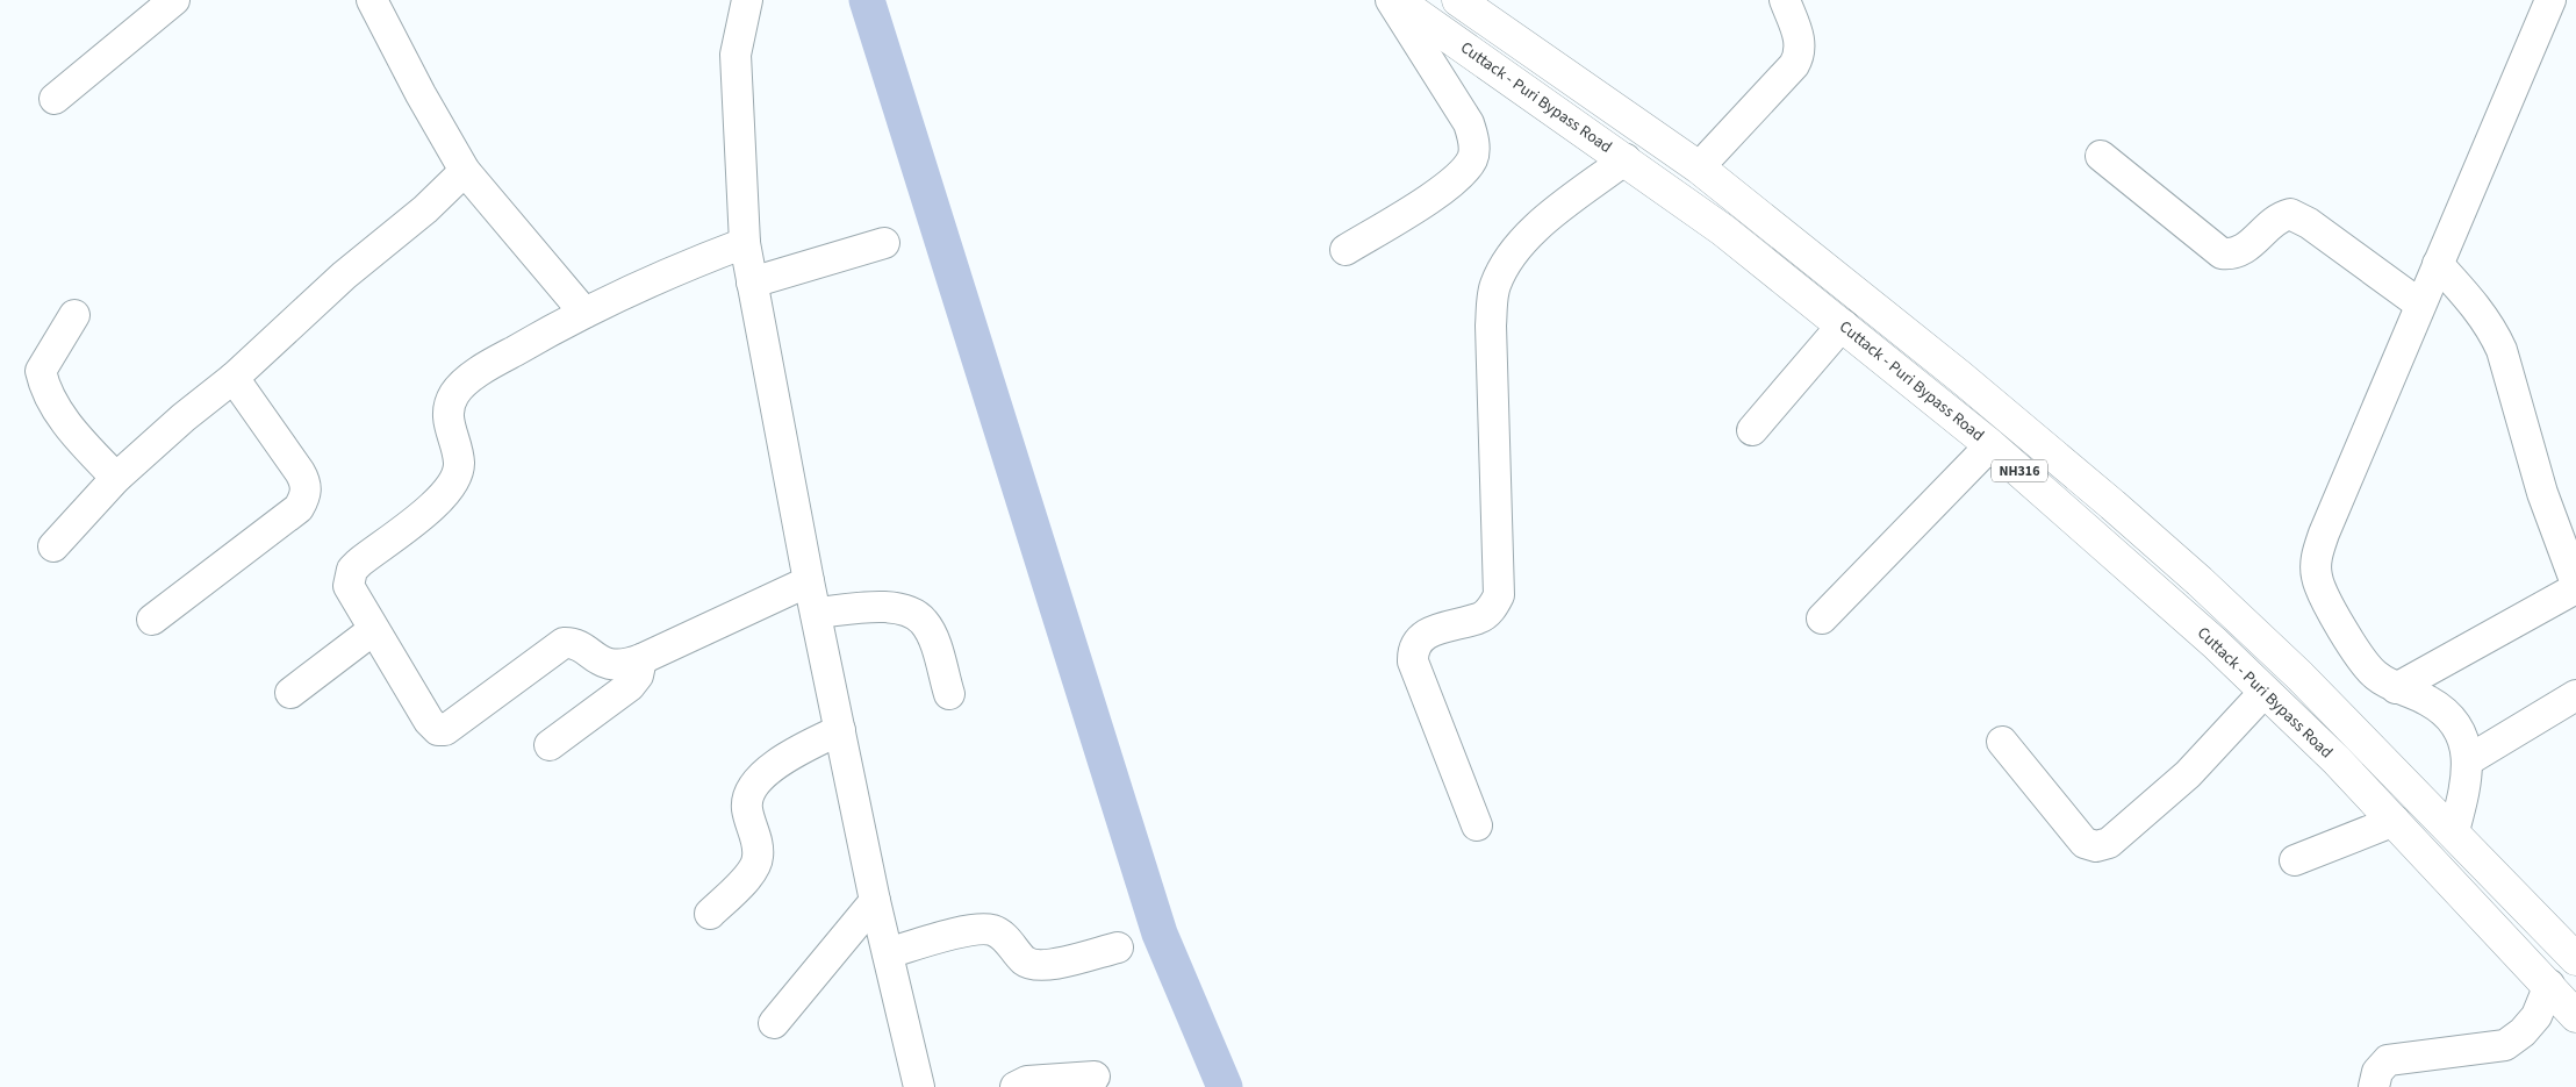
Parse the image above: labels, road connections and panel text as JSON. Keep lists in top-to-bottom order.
{
  "streets": {
    "highway": ["Cuttack - Puri Bypass Road", "NH316"]
  }
}
